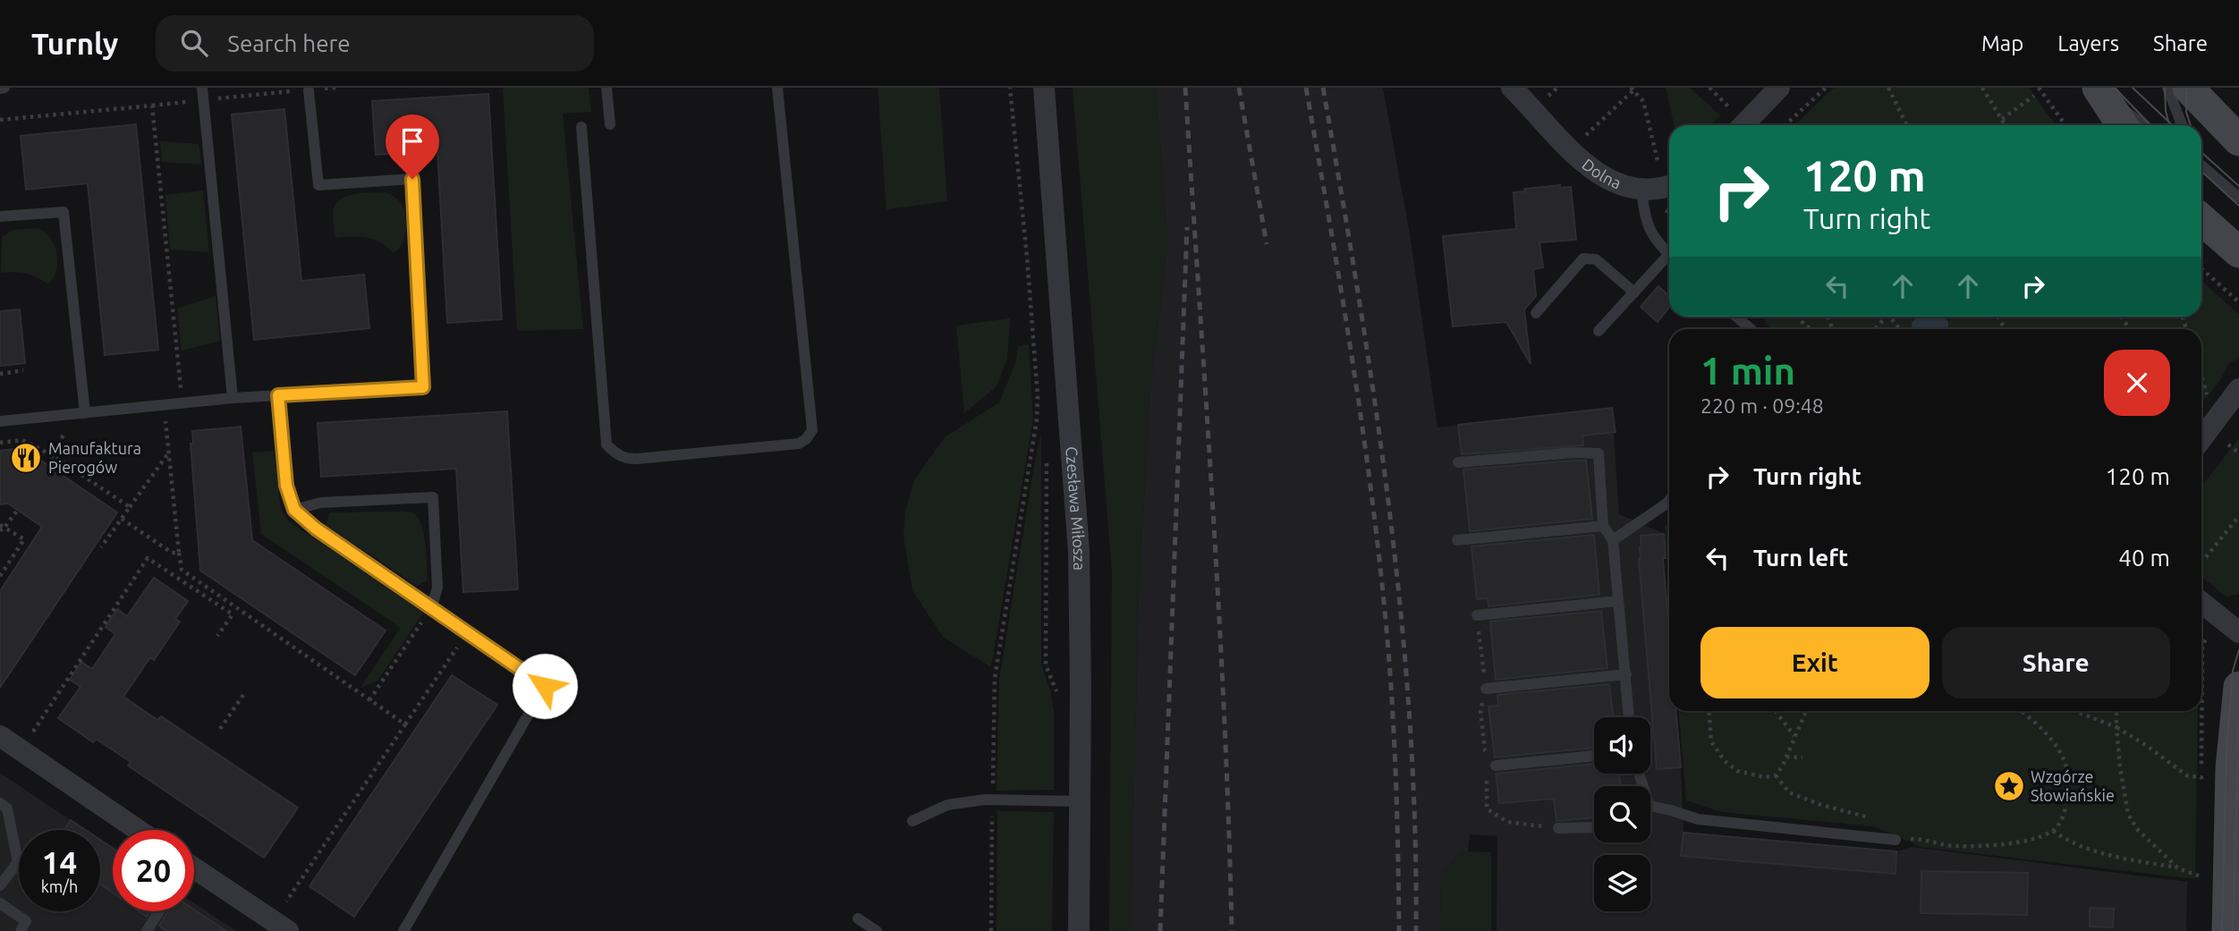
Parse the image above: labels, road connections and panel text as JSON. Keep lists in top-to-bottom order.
{
  "streets": {
    "street": ["Dolna", "Czesława Miłosza"]
  },
  "places": {
    "restaurant": ["Manufaktura Pierogów"],
    "place": ["Wzgórze Słowiańskie"]
  },
  "page": {
    "header": "Turnly",
    "search": "Search here",
    "nav": ["Map", "Layers", "Share"],
    "turn": ["120 m", "Turn right"],
    "heading": ["1 min", "220 m · 09:48"],
    "list": [
      {
        "name": "Turn right",
        "value": "120 m"
      },
      {
        "name": "Turn left",
        "value": "40 m"
      }
    ],
    "buttons": ["Exit", "Share"],
    "speed": "14 km/h",
    "limit": "20"
  }
}
